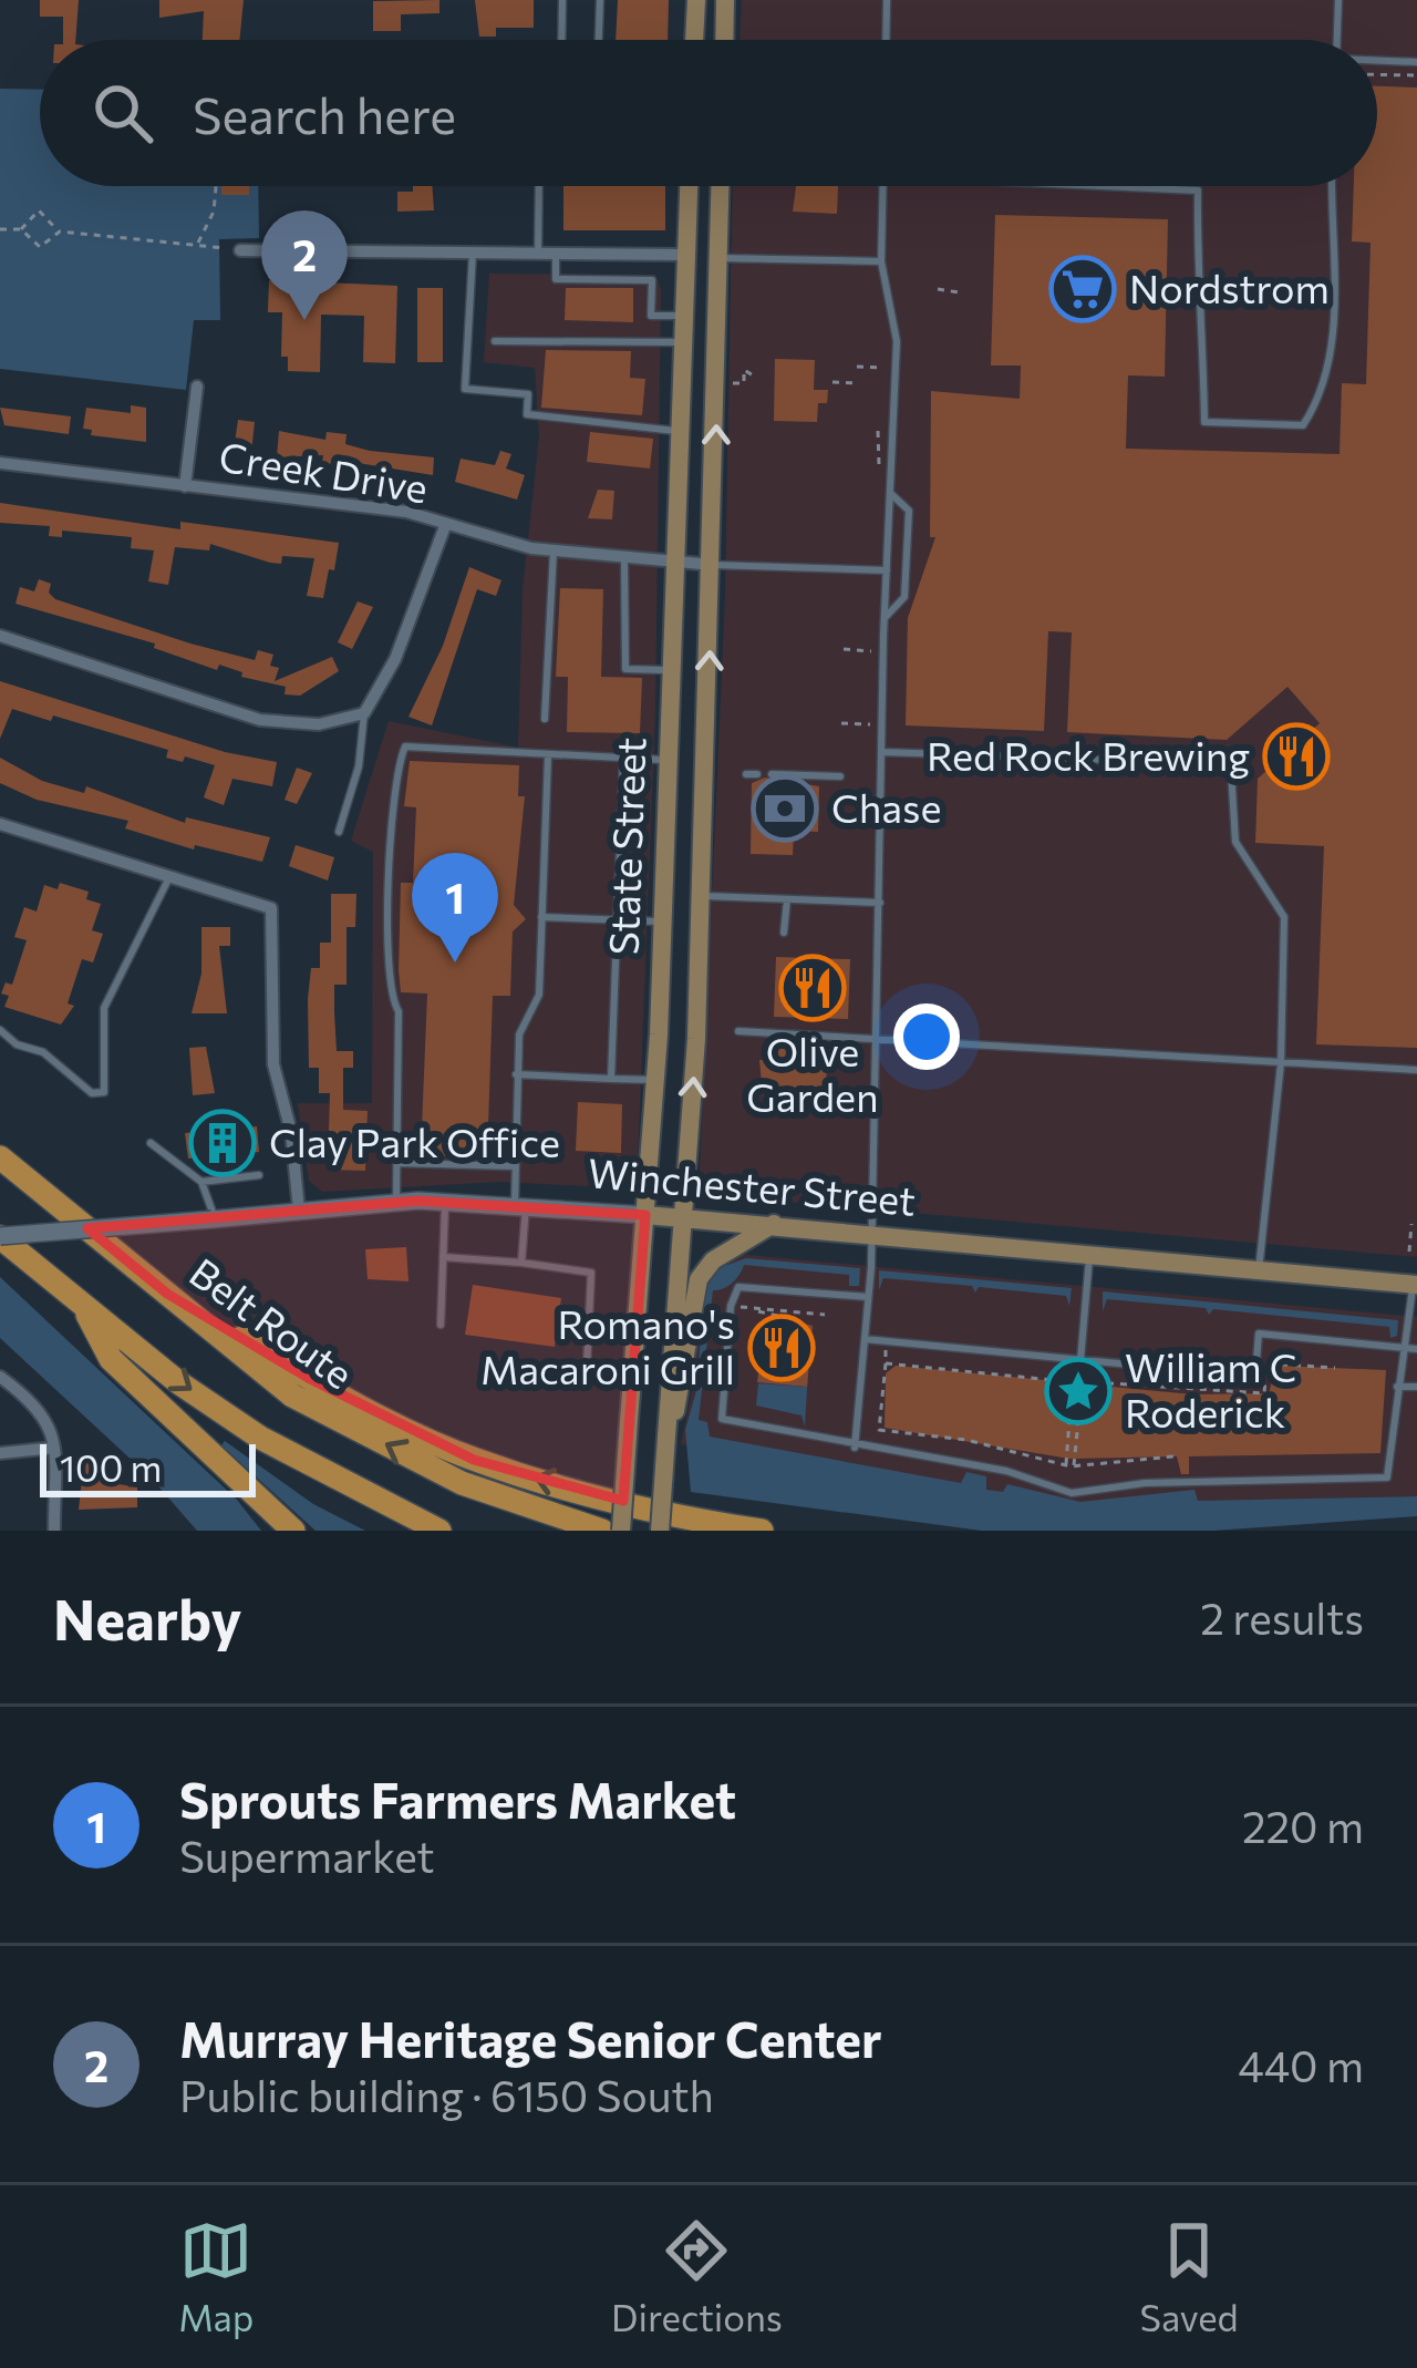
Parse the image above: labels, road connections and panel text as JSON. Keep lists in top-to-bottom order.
{
  "streets": {
    "highway": ["Belt Route"],
    "main road": ["State Street", "Winchester Street"],
    "street": ["Creek Drive"]
  },
  "crossings": [
    ["Creek Drive", "State Street"],
    ["State Street", "Winchester Street"]
  ],
  "places": {
    "supermarket": ["Nordstrom"],
    "restaurant": ["Red Rock Brewing", "Olive Garden", "Romano's Macaroni Grill"],
    "bank": ["Chase"],
    "building": ["Clay Park Office"],
    "place": ["William C Roderick"]
  },
  "scale_bar": "100 m",
  "page": {
    "search": "Search here",
    "pins": ["2", "1"],
    "scale": "100 m",
    "heading": ["Nearby", "2 results"],
    "list": [
      {
        "mark": "1",
        "name": "Sprouts Farmers Market",
        "note": "Supermarket",
        "value": "220 m"
      },
      {
        "mark": "2",
        "name": "Murray Heritage Senior Center",
        "note": "Public building · 6150 South",
        "value": "440 m"
      }
    ],
    "nav": ["Map", "Directions", "Saved"]
  }
}
